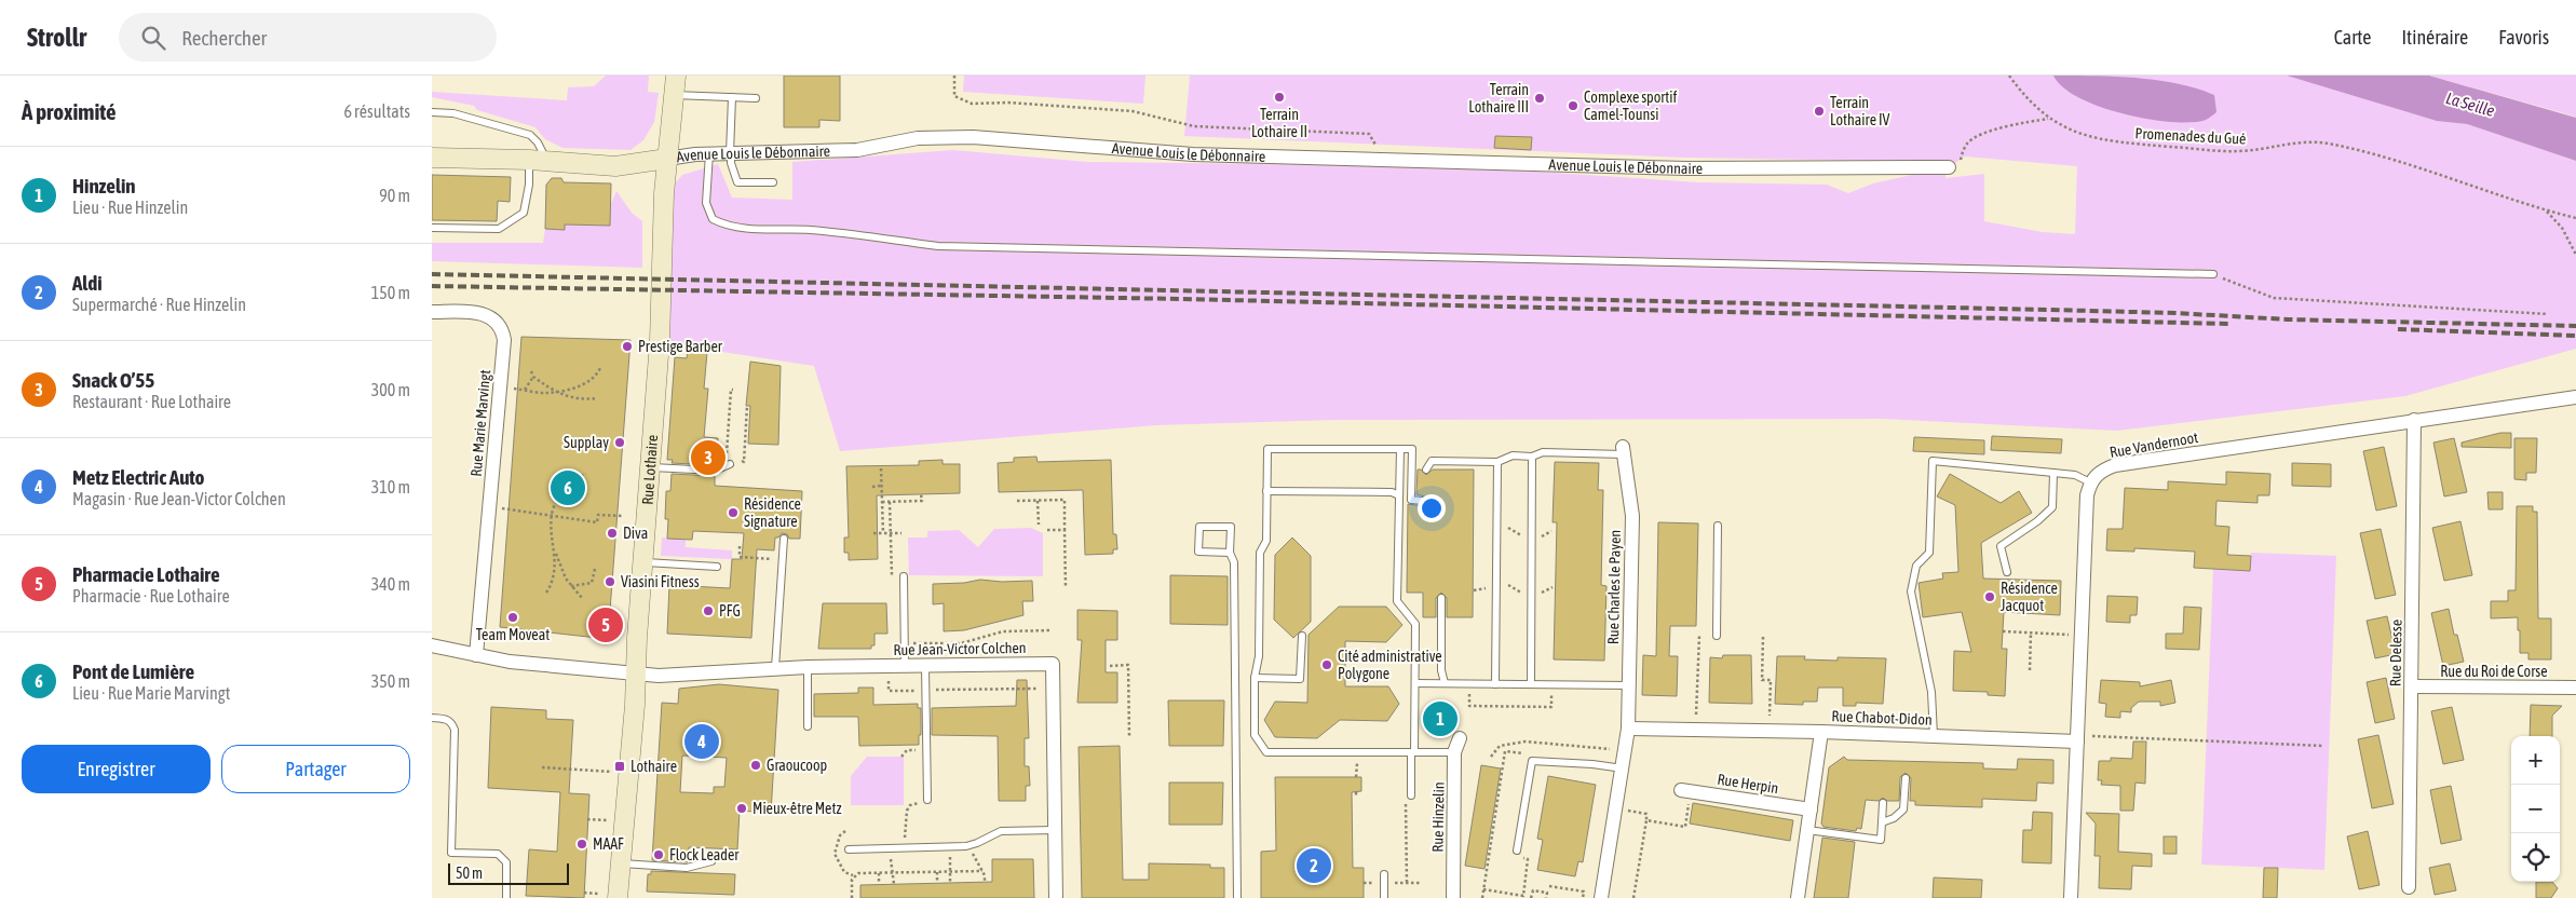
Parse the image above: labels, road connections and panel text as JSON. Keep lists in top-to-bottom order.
{
  "streets": {
    "street": [
      "Avenue Louis le Débonnaire",
      "Rue Marie Marvingt",
      "Rue Vandernoot",
      "Rue Lothaire",
      "Rue Charles le Payen",
      "Rue Jean-Victor Colchen",
      "Rue Delesse",
      "Rue du Roi de Corse",
      "Rue Chabot-Didon",
      "Rue Herpin",
      "Rue Hinzelin"
    ],
    "path": ["Promenades du Gué"]
  },
  "crossings": [
    ["Avenue Louis le Débonnaire", "Rue Lothaire"],
    ["Rue Marie Marvingt", "Rue Jean-Victor Colchen"],
    ["Rue Vandernoot", "Rue Delesse"],
    ["Rue Lothaire", "Rue Jean-Victor Colchen"],
    ["Rue Delesse", "Rue du Roi de Corse"],
    ["Rue Chabot-Didon", "Rue Herpin"]
  ],
  "water": ["La Seille"],
  "places": {
    "other": [
      "Terrain Lothaire II",
      "Terrain Lothaire III",
      "Complexe sportif Camel-Tounsi",
      "Terrain Lothaire IV",
      "Prestige Barber",
      "Supplay",
      "Résidence Signature",
      "Diva",
      "Viasini Fitness",
      "Résidence Jacquot",
      "PFG",
      "Team Moveat",
      "Cité administrative Polygone",
      "Graoucoop",
      "Mieux-être Metz",
      "MAAF",
      "Flock Leader"
    ],
    "transit": ["Lothaire"]
  },
  "scale_bar": "50 m",
  "page": {
    "header": "Strollr",
    "search": "Rechercher",
    "nav": ["Carte", "Itinéraire", "Favoris"],
    "heading": ["À proximité", "6 résultats"],
    "list": [
      {
        "mark": "1",
        "name": "Hinzelin",
        "note": "Lieu · Rue Hinzelin",
        "value": "90 m"
      },
      {
        "mark": "2",
        "name": "Aldi",
        "note": "Supermarché · Rue Hinzelin",
        "value": "150 m"
      },
      {
        "mark": "3",
        "name": "Snack O’55",
        "note": "Restaurant · Rue Lothaire",
        "value": "300 m"
      },
      {
        "mark": "4",
        "name": "Metz Electric Auto",
        "note": "Magasin · Rue Jean-Victor Colchen",
        "value": "310 m"
      },
      {
        "mark": "5",
        "name": "Pharmacie Lothaire",
        "note": "Pharmacie · Rue Lothaire",
        "value": "340 m"
      },
      {
        "mark": "6",
        "name": "Pont de Lumière",
        "note": "Lieu · Rue Marie Marvingt",
        "value": "350 m"
      }
    ],
    "pins": [
      "3",
      "6",
      "5",
      "1",
      "4",
      "2"
    ],
    "buttons": ["Enregistrer", "Partager"],
    "map_buttons": ["+", "−"],
    "scale": "50 m"
  }
}
